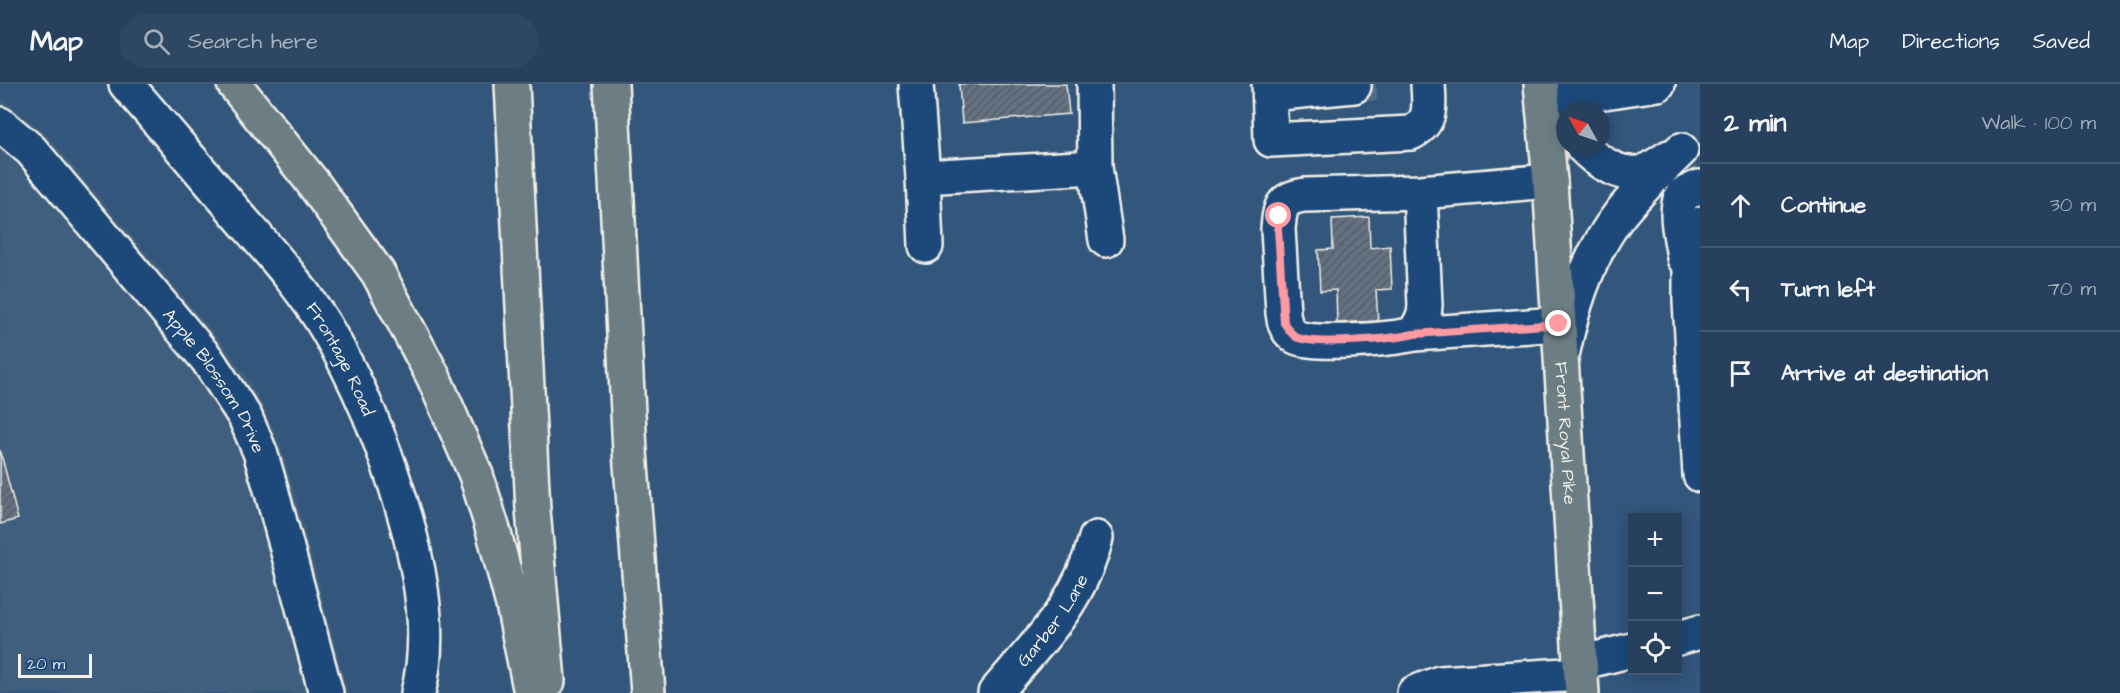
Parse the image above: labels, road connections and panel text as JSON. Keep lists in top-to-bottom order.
{
  "streets": {
    "highway": ["Front Royal Pike"],
    "street": ["Frontage Road", "Apple Blossom Drive", "Garber Lane"]
  },
  "scale_bar": "20 m",
  "north": "top left",
  "page": {
    "header": "Map",
    "search": "Search here",
    "nav": ["Map", "Directions", "Saved"],
    "heading": ["2 min", "Walk · 100 m"],
    "list": [
      ["Continue", "30 m"],
      ["Turn left", "70 m"],
      "Arrive at destination"
    ],
    "map_buttons": ["+", "−"],
    "scale": "20 m"
  }
}
